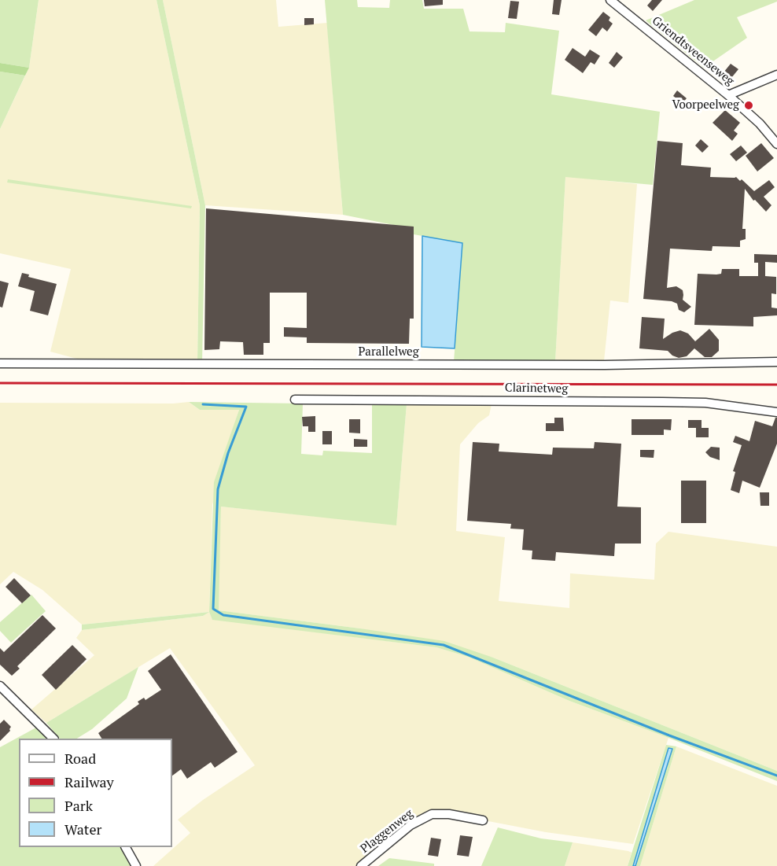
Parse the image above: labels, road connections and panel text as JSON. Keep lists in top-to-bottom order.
{
  "streets": {
    "street": [
      "Griendtsveenseweg",
      "Parallelweg",
      "Clarinetweg",
      "Plaggenweg"
    ]
  },
  "places": ["Voorpeelweg"],
  "legend": [
    "Road",
    "Railway",
    "Park",
    "Water"
  ]
}
